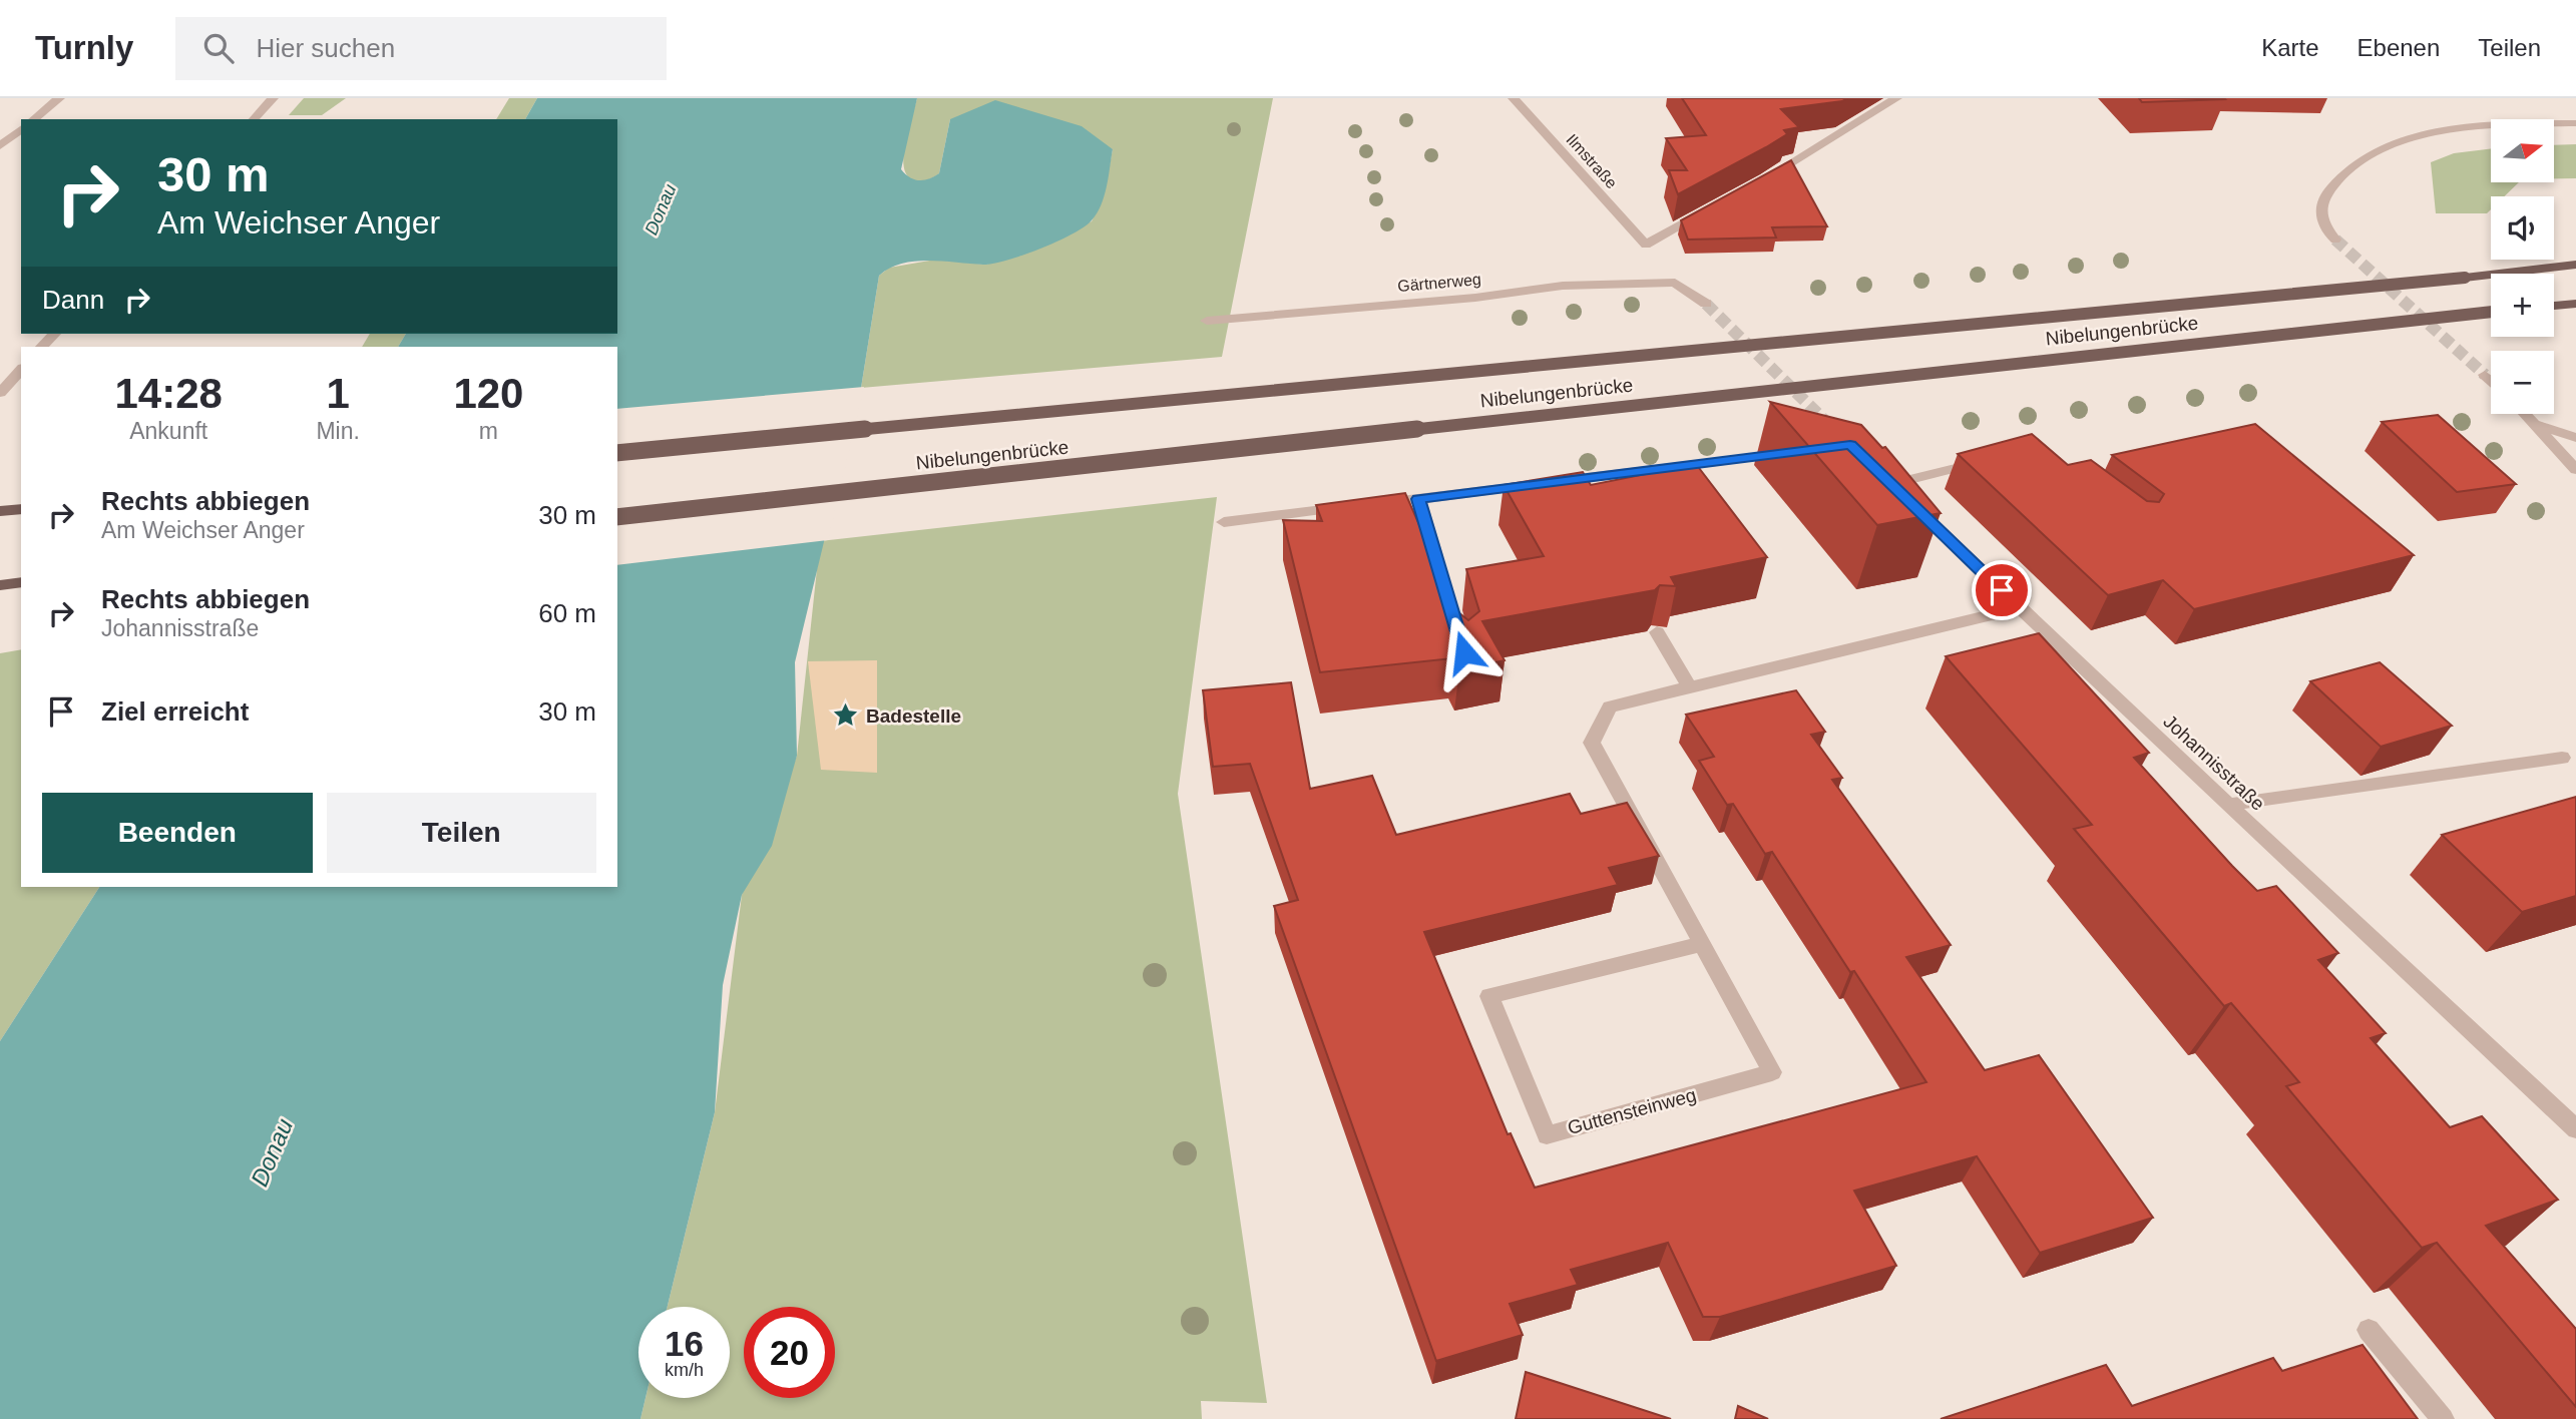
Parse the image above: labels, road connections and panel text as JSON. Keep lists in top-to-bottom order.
{
  "streets": {
    "main road": ["Nibelungenbrücke"],
    "street": [
      "Ilmstraße",
      "Gärtnerweg",
      "Johannisstraße",
      "Guttensteinweg"
    ]
  },
  "crossings": [
    ["Johannisstraße", "Guttensteinweg"]
  ],
  "water": ["Donau"],
  "places": {
    "place": ["Badestelle"]
  },
  "north": "right",
  "page": {
    "header": "Turnly",
    "search": "Hier suchen",
    "nav": ["Karte", "Ebenen", "Teilen"],
    "map_buttons": ["+", "−"],
    "turn": ["30 m", "Am Weichser Anger"],
    "then": "Dann",
    "eta": [
      "14:28",
      "Ankunft",
      "1",
      "Min.",
      "120",
      "m"
    ],
    "list": [
      {
        "name": "Rechts abbiegen",
        "note": "Am Weichser Anger",
        "value": "30 m"
      },
      {
        "name": "Rechts abbiegen",
        "note": "Johannisstraße",
        "value": "60 m"
      },
      {
        "name": "Ziel erreicht",
        "value": "30 m"
      }
    ],
    "buttons": ["Beenden", "Teilen"],
    "speed": "16 km/h",
    "limit": "20"
  }
}
